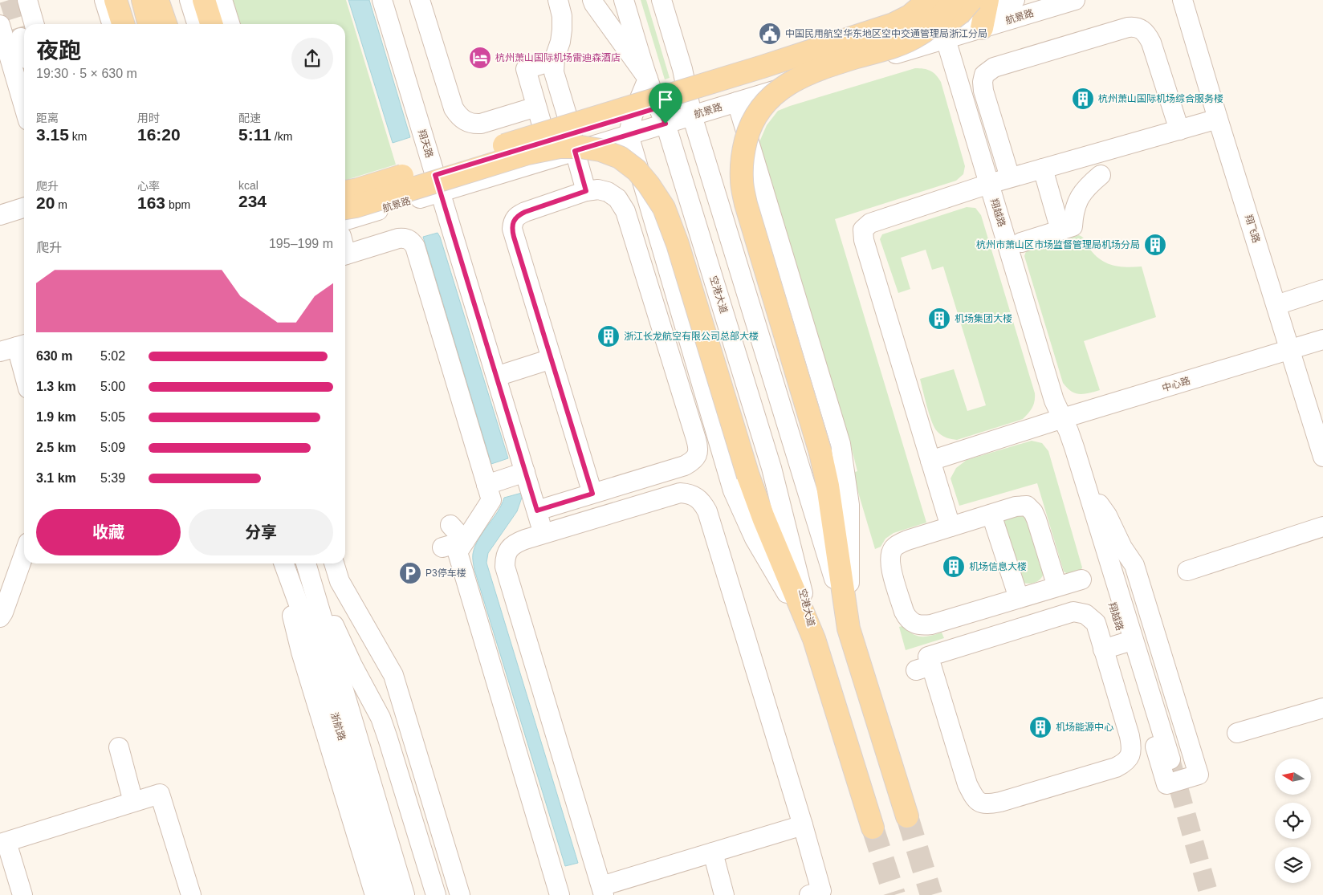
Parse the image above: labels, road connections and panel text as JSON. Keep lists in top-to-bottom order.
{
  "streets": {
    "main road": ["空港大道"],
    "street": [
      "航景路",
      "翔天路",
      "翔越路",
      "翔飞路",
      "中心路",
      "浙航路"
    ]
  },
  "crossings": [
    ["航景路", "翔天路"],
    ["航景路", "翔越路"],
    ["航景路", "空港大道"],
    ["翔越路", "中心路"],
    ["翔飞路", "中心路"]
  ],
  "places": {
    "public building": ["中国民用航空华东地区空中交通管理局浙江分局"],
    "hotel": ["杭州萧山国际机场雷迪森酒店"],
    "building": [
      "杭州萧山国际机场综合服务楼",
      "杭州市萧山区市场监督管理局机场分局",
      "机场集团大楼",
      "浙江长龙航空有限公司总部大楼",
      "机场信息大楼",
      "机场能源中心"
    ],
    "parking": ["P3停车楼"]
  },
  "north": "left",
  "page": {
    "heading": ["夜跑", "19:30 · 5 × 630 m"],
    "stats": [
      ["距离", "3.15 km"],
      ["用时", "16:20"],
      ["配速", "5:11 /km"],
      ["爬升", "20 m"],
      ["心率", "163 bpm"],
      ["kcal", "234"]
    ],
    "chart": ["爬升", "195–199 m"],
    "list": [
      {
        "name": "630 m",
        "note": "5:02"
      },
      {
        "name": "1.3 km",
        "note": "5:00"
      },
      {
        "name": "1.9 km",
        "note": "5:05"
      },
      {
        "name": "2.5 km",
        "note": "5:09"
      },
      {
        "name": "3.1 km",
        "note": "5:39"
      }
    ],
    "buttons": ["收藏", "分享"]
  }
}
